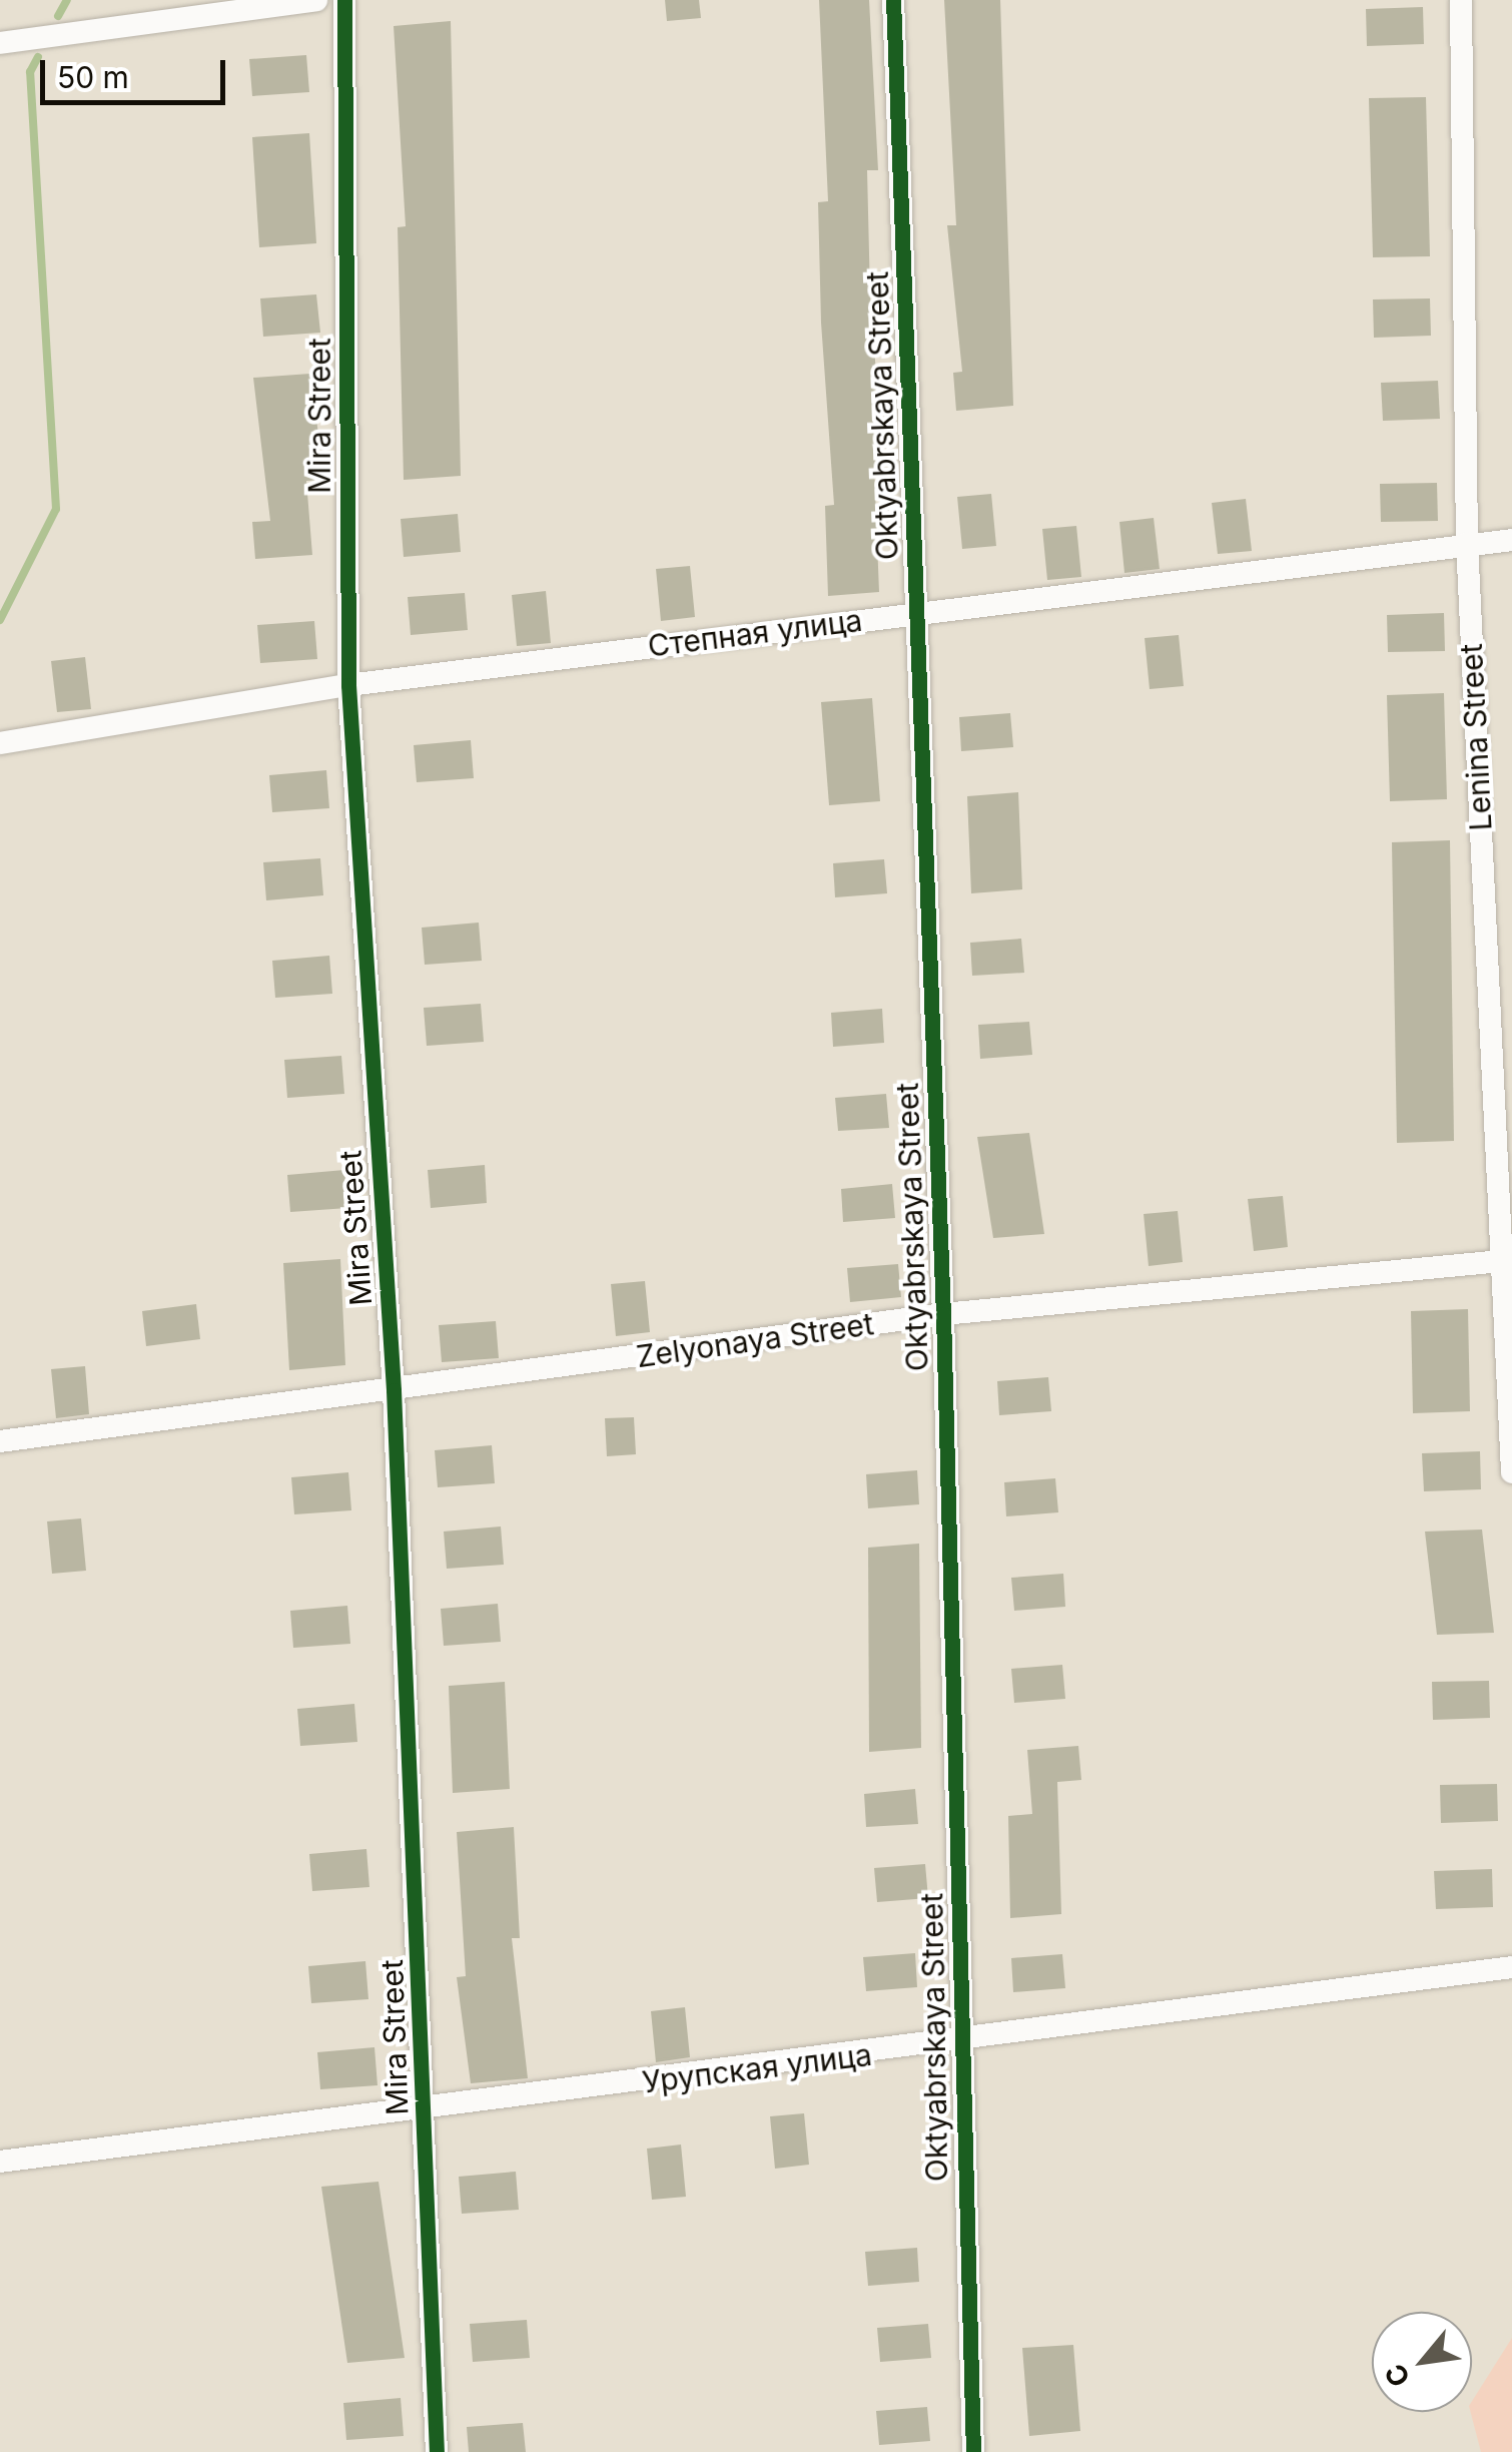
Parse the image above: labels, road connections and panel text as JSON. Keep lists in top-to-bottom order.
{
  "streets": {
    "street": [
      "Mira Street",
      "Oktyabrskaya Street",
      "Степная улица",
      "Lenina Street",
      "Zelyonaya Street",
      "Урупская улица"
    ]
  },
  "crossings": [
    ["Mira Street", "Степная улица"],
    ["Mira Street", "Zelyonaya Street"],
    ["Mira Street", "Урупская улица"],
    ["Oktyabrskaya Street", "Степная улица"],
    ["Oktyabrskaya Street", "Zelyonaya Street"],
    ["Oktyabrskaya Street", "Урупская улица"],
    ["Степная улица", "Lenina Street"],
    ["Lenina Street", "Zelyonaya Street"]
  ],
  "scale_bar": "50 m",
  "north": "bottom left"
}
